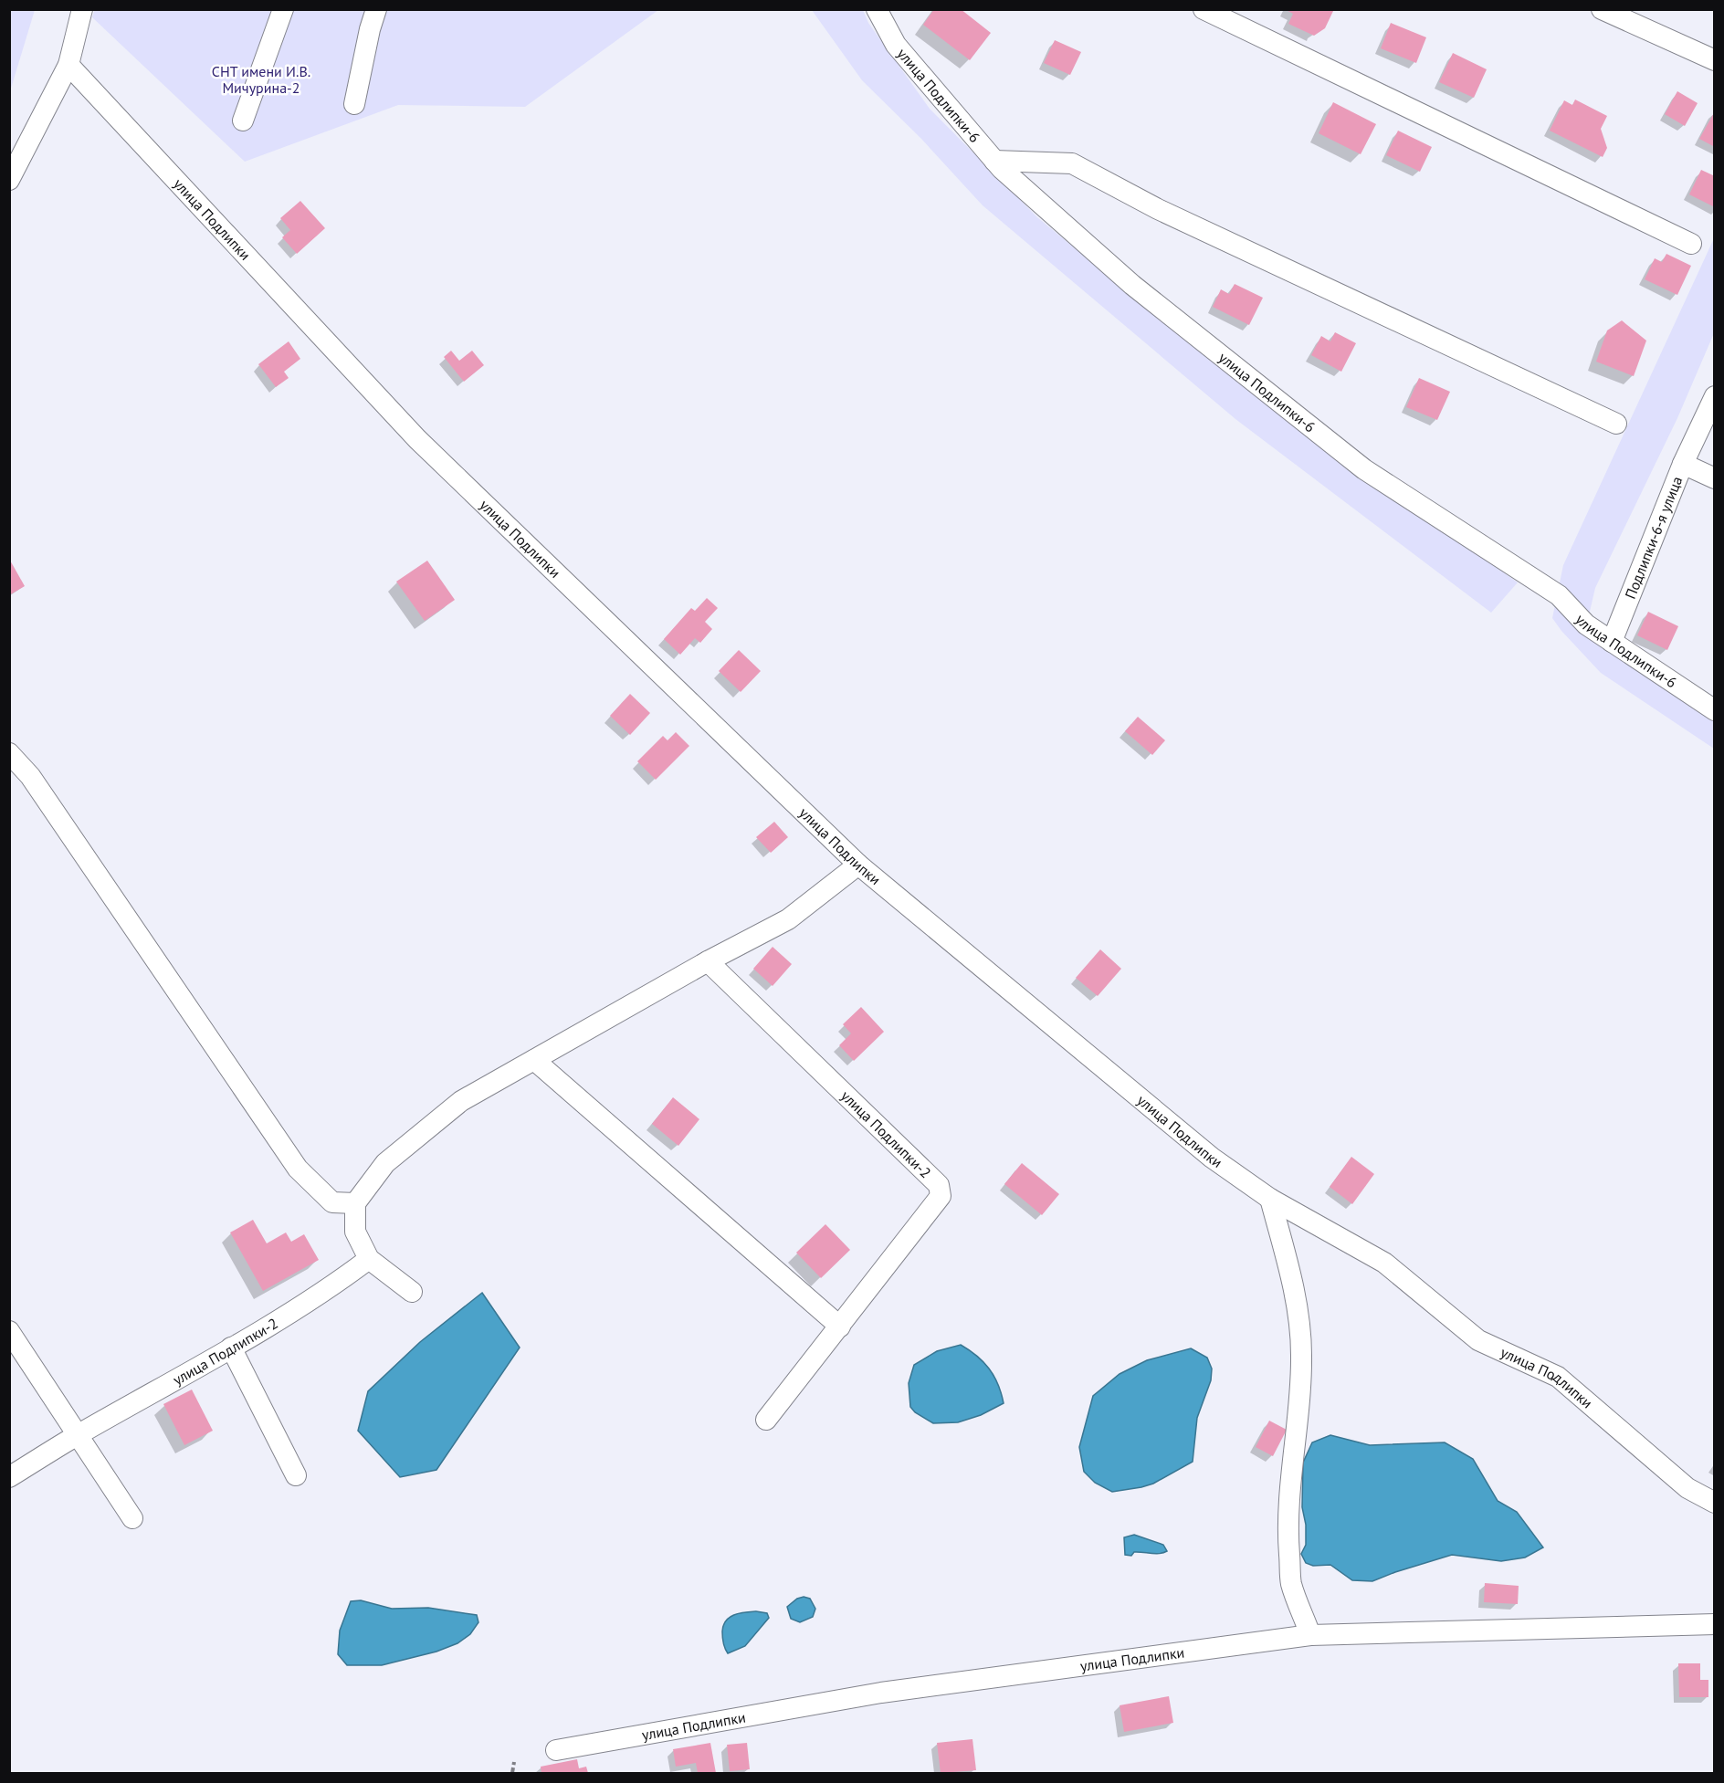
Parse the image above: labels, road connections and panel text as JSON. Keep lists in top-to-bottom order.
{
  "streets": {
    "street": [
      "улица Подлипки-6",
      "улица Подлипки",
      "Подлипки-6-я улица",
      "улица Подлипки-2"
    ]
  },
  "crossings": [
    ["улица Подлипки-6", "Подлипки-6-я улица"]
  ],
  "parks": ["СНТ имени И.В. Мичурина-2"]
}
